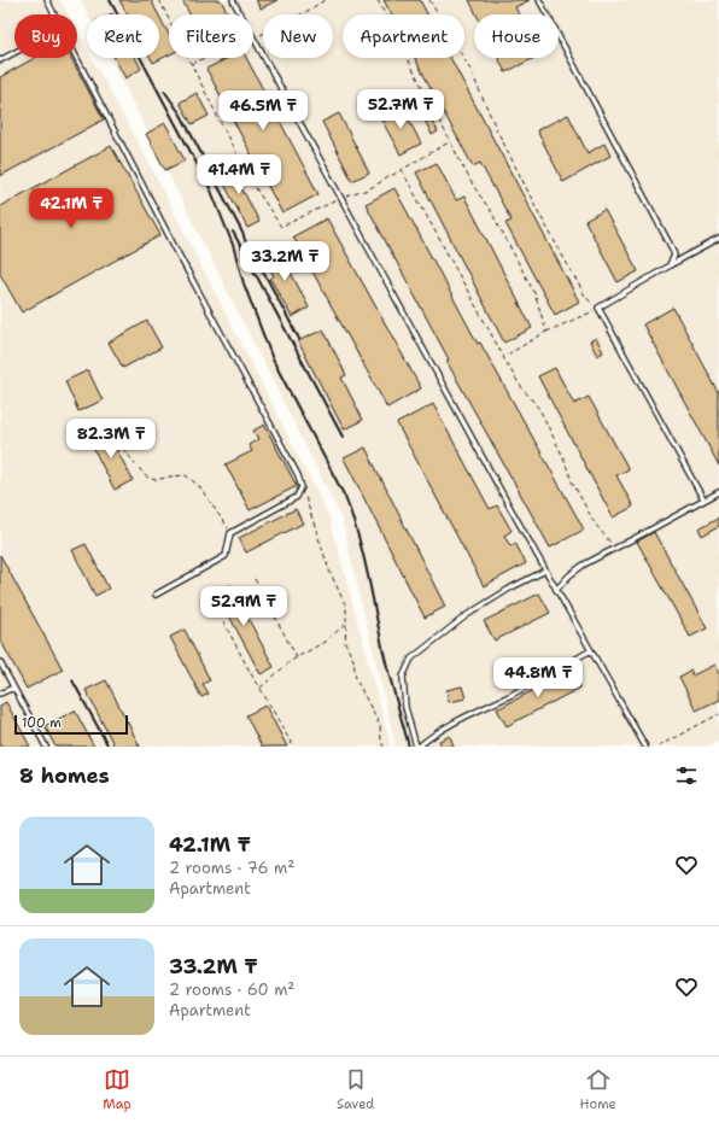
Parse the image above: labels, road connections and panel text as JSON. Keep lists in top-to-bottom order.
{
  "scale_bar": "100 m",
  "page": {
    "chip": [
      "Buy",
      "Rent",
      "Filters",
      "New",
      "Apartment",
      "House"
    ],
    "price": [
      "52.7M ₸",
      "46.5M ₸",
      "41.4M ₸",
      "42.1M ₸",
      "33.2M ₸",
      "82.3M ₸",
      "52.9M ₸",
      "44.8M ₸"
    ],
    "scale": "100 m",
    "heading": "8 homes",
    "list": [
      {
        "name": "42.1M ₸",
        "note": "2 rooms · 76 m² · Apartment"
      },
      {
        "name": "33.2M ₸",
        "note": "2 rooms · 60 m² · Apartment"
      }
    ],
    "tabs": ["Map", "Saved", "Home"]
  }
}
